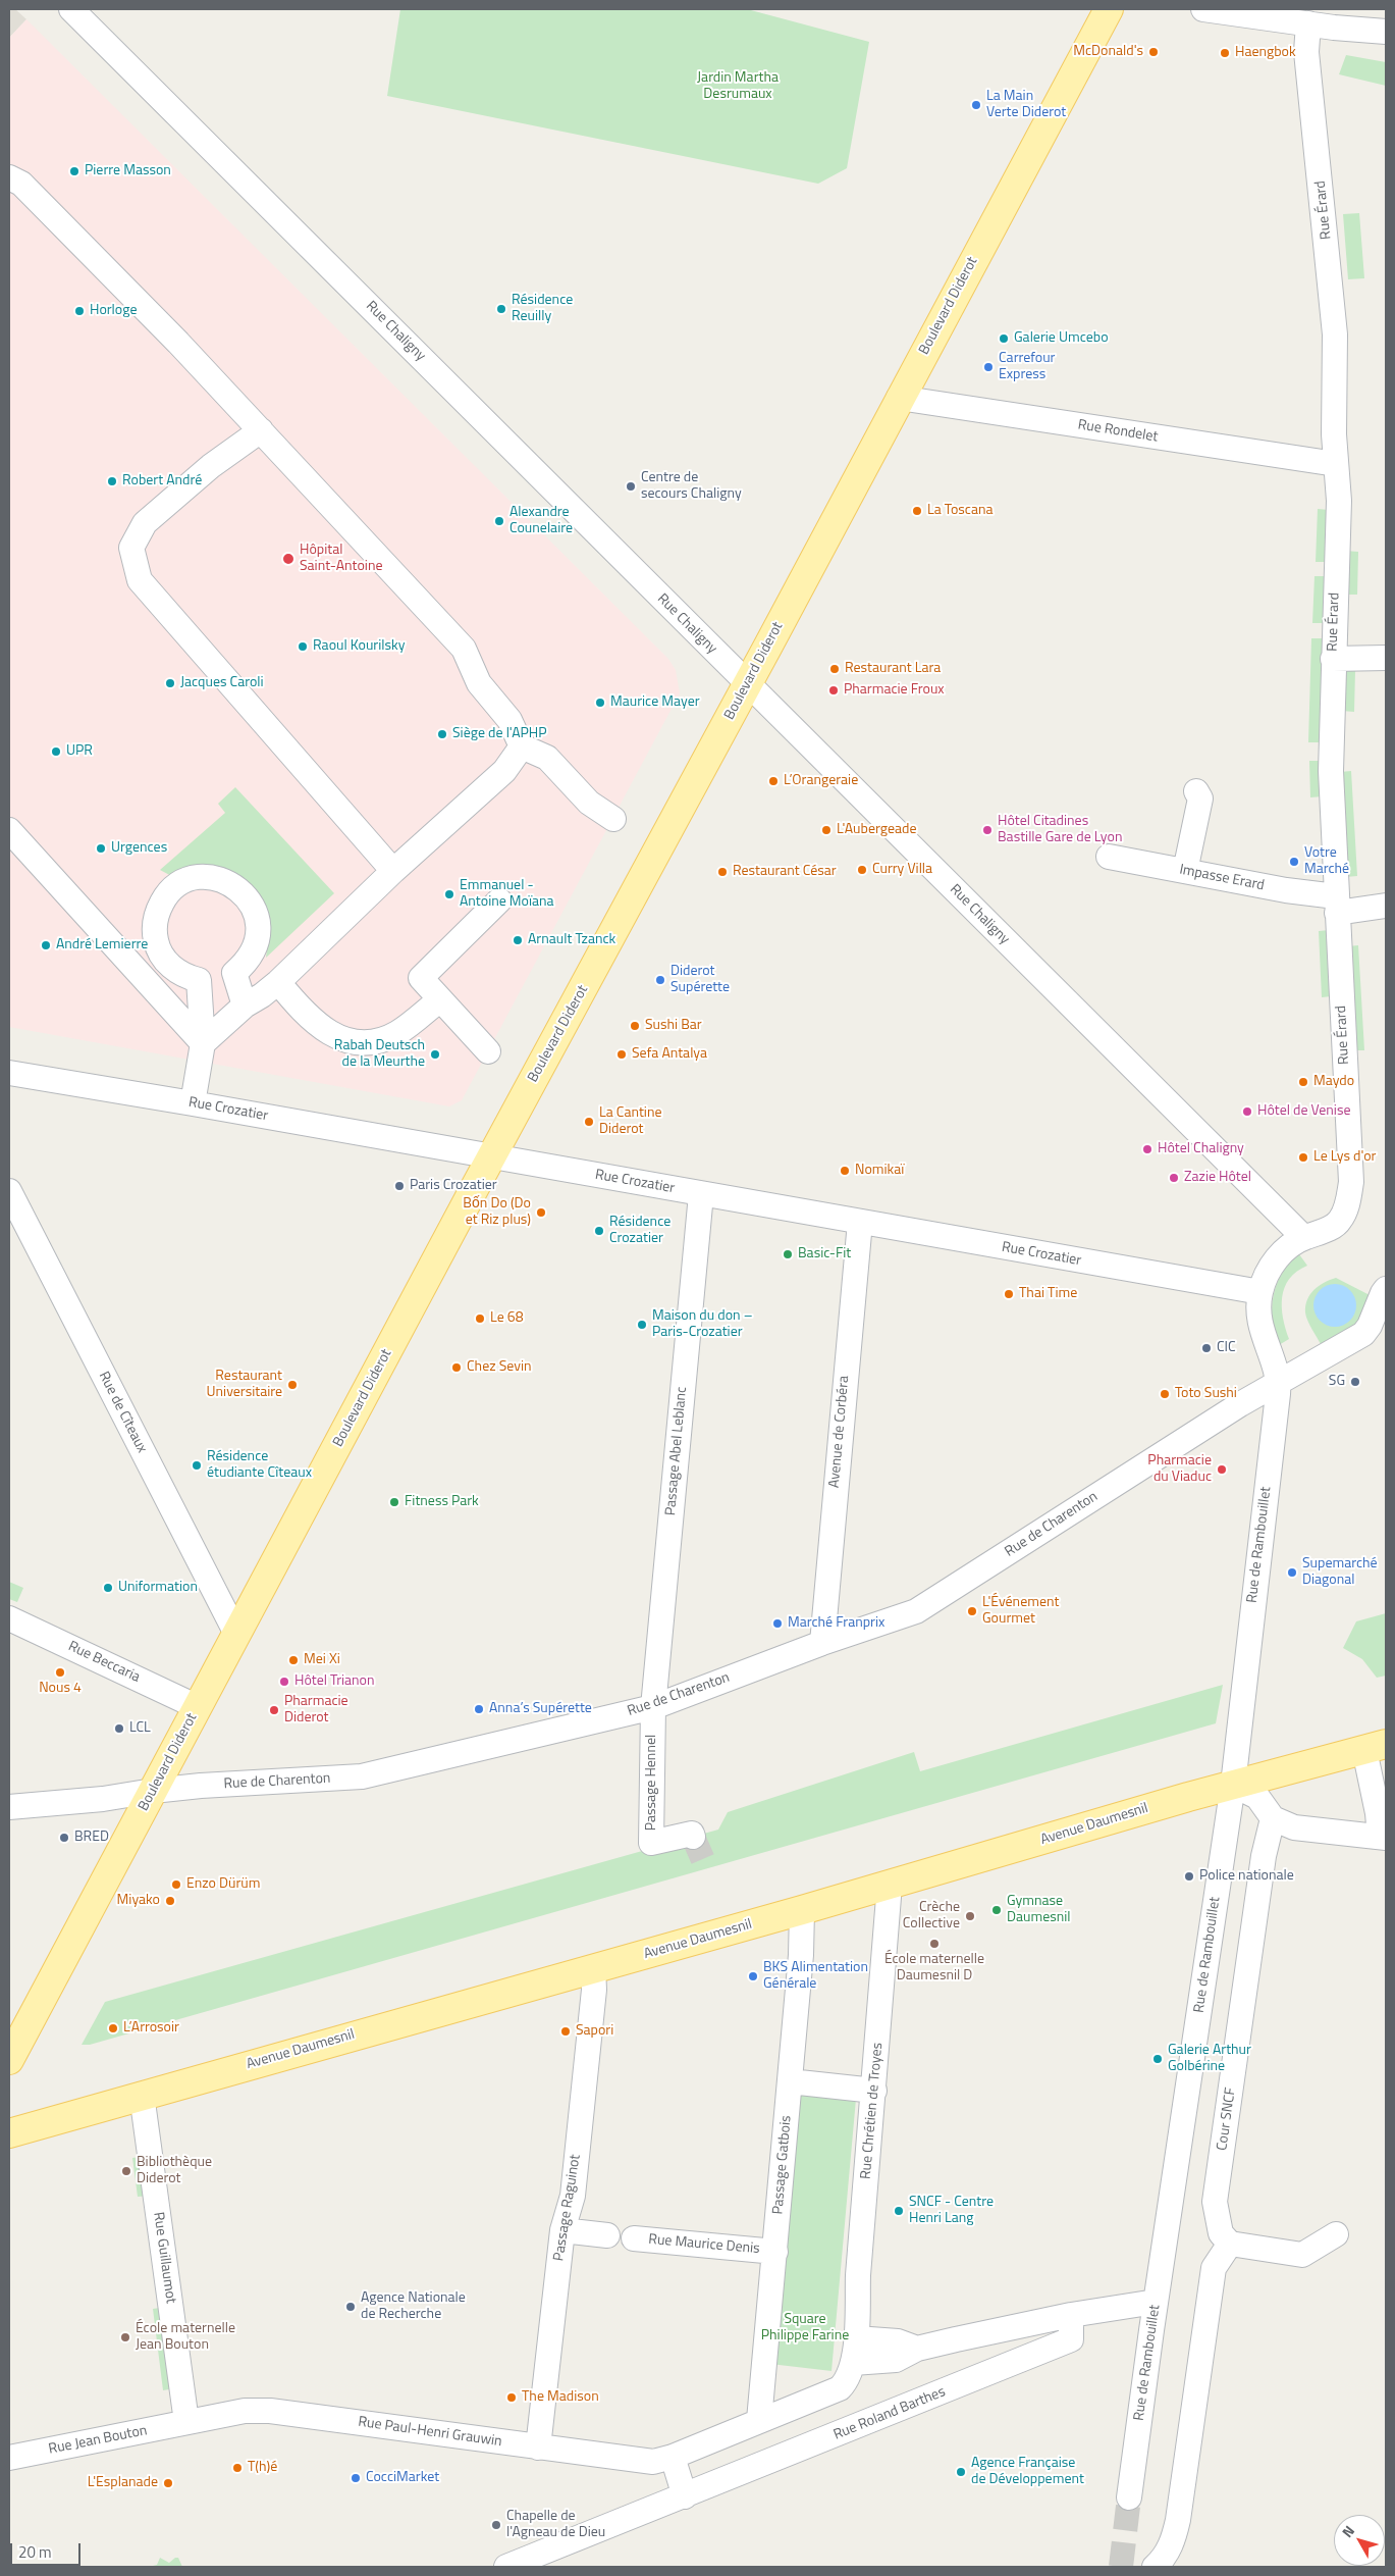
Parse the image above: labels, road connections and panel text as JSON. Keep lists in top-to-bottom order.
{
  "streets": {
    "main road": ["Boulevard Diderot", "Avenue Daumesnil"],
    "street": [
      "Rue Érard",
      "Rue Chaligny",
      "Rue Rondelet",
      "Impasse Erard",
      "Rue Crozatier",
      "Rue de Cîteaux",
      "Avenue de Corbéra",
      "Passage Abel Leblanc",
      "Rue de Charenton",
      "Rue de Rambouillet",
      "Rue Beccaria",
      "Passage Hennel",
      "Rue Chrétien de Troyes",
      "Cour SNCF",
      "Passage Gatbois",
      "Passage Raguinot",
      "Rue Maurice Denis",
      "Rue Guillaumot",
      "Rue Roland Barthes",
      "Rue Paul-Henri Grauwin",
      "Rue Jean Bouton"
    ]
  },
  "crossings": [
    ["Rue Érard", "Rue Chaligny"],
    ["Rue Érard", "Rue Rondelet"],
    ["Rue Érard", "Impasse Erard"],
    ["Boulevard Diderot", "Rue Chaligny"],
    ["Boulevard Diderot", "Rue Rondelet"],
    ["Boulevard Diderot", "Rue Crozatier"],
    ["Boulevard Diderot", "Rue de Cîteaux"],
    ["Boulevard Diderot", "Rue de Charenton"],
    ["Boulevard Diderot", "Rue Beccaria"],
    ["Rue Crozatier", "Avenue de Corbéra"],
    ["Rue Crozatier", "Passage Abel Leblanc"],
    ["Avenue de Corbéra", "Rue de Charenton"],
    ["Passage Abel Leblanc", "Rue de Charenton"],
    ["Passage Abel Leblanc", "Passage Hennel"],
    ["Rue de Charenton", "Rue de Rambouillet"],
    ["Rue de Charenton", "Passage Hennel"],
    ["Rue de Rambouillet", "Avenue Daumesnil"],
    ["Avenue Daumesnil", "Rue Chrétien de Troyes"],
    ["Avenue Daumesnil", "Passage Gatbois"],
    ["Avenue Daumesnil", "Passage Raguinot"],
    ["Avenue Daumesnil", "Rue Guillaumot"],
    ["Passage Gatbois", "Rue Maurice Denis"],
    ["Passage Raguinot", "Rue Paul-Henri Grauwin"],
    ["Rue Guillaumot", "Rue Paul-Henri Grauwin"],
    ["Rue Guillaumot", "Rue Jean Bouton"],
    ["Rue Paul-Henri Grauwin", "Rue Jean Bouton"]
  ],
  "parks": ["Jardin Martha Desrumaux", "Square Philippe Farine"],
  "places": [
    "McDonald's",
    "Haengbok",
    "La Main Verte Diderot",
    "Pierre Masson",
    "Résidence Reuilly",
    "Horloge",
    "Galerie Umcebo",
    "Carrefour Express",
    "Robert André",
    "Centre de secours Chaligny",
    "La Toscana",
    "Alexandre Counelaire",
    "Hôpital Saint-Antoine",
    "Raoul Kourilsky",
    "Restaurant Lara",
    "Jacques Caroli",
    "Pharmacie Froux",
    "Maurice Mayer",
    "Siège de l'APHP",
    "UPR",
    "L’Orangeraie",
    "L'Aubergeade",
    "Hôtel Citadines Bastille Gare de Lyon",
    "Urgences",
    "Votre Marché",
    "Curry Villa",
    "Restaurant César",
    "Emmanuel - Antoine Moïana",
    "Arnault Tzanck",
    "André Lemierre",
    "Diderot Supérette",
    "Sushi Bar",
    "Rabah Deutsch de la Meurthe",
    "Sefa Antalya",
    "Maydo",
    "Hôtel de Venise",
    "La Cantine Diderot",
    "Hôtel Chaligny",
    "Le Lys d'or",
    "Nomikaï",
    "Zazie Hôtel",
    "Paris Crozatier",
    "Bốn Do (Do et Riz plus)",
    "Résidence Crozatier",
    "Basic-Fit",
    "Thai Time",
    "Le 68",
    "Maison du don – Paris-Crozatier",
    "CIC",
    "Chez Sevin",
    "SG",
    "Restaurant Universitaire",
    "Toto Sushi",
    "Résidence étudiante Cîteaux",
    "Pharmacie du Viaduc",
    "Fitness Park",
    "Supemarché Diagonal",
    "Uniformation",
    "L'Événement Gourmet",
    "Marché Franprix",
    "Mei Xi",
    "Nous 4",
    "Hôtel Trianon",
    "Anna’s Supérette",
    "Pharmacie Diderot",
    "LCL",
    "BRED",
    "Police nationale",
    "Enzo Dürüm",
    "Miyako",
    "Gymnase Daumesnil",
    "Crèche Collective",
    "École maternelle Daumesnil D",
    "BKS Alimentation Générale",
    "L’Arrosoir",
    "Sapori",
    "Galerie Arthur Golbérine",
    "Bibliothèque Diderot",
    "SNCF - Centre Henri Lang",
    "Agence Nationale de Recherche",
    "École maternelle Jean Bouton",
    "The Madison",
    "T(h)é",
    "Agence Française de Développement",
    "CocciMarket",
    "L'Esplanade",
    "Chapelle de l'Agneau de Dieu"
  ],
  "scale_bar": "20 m",
  "north": "top left"
}
